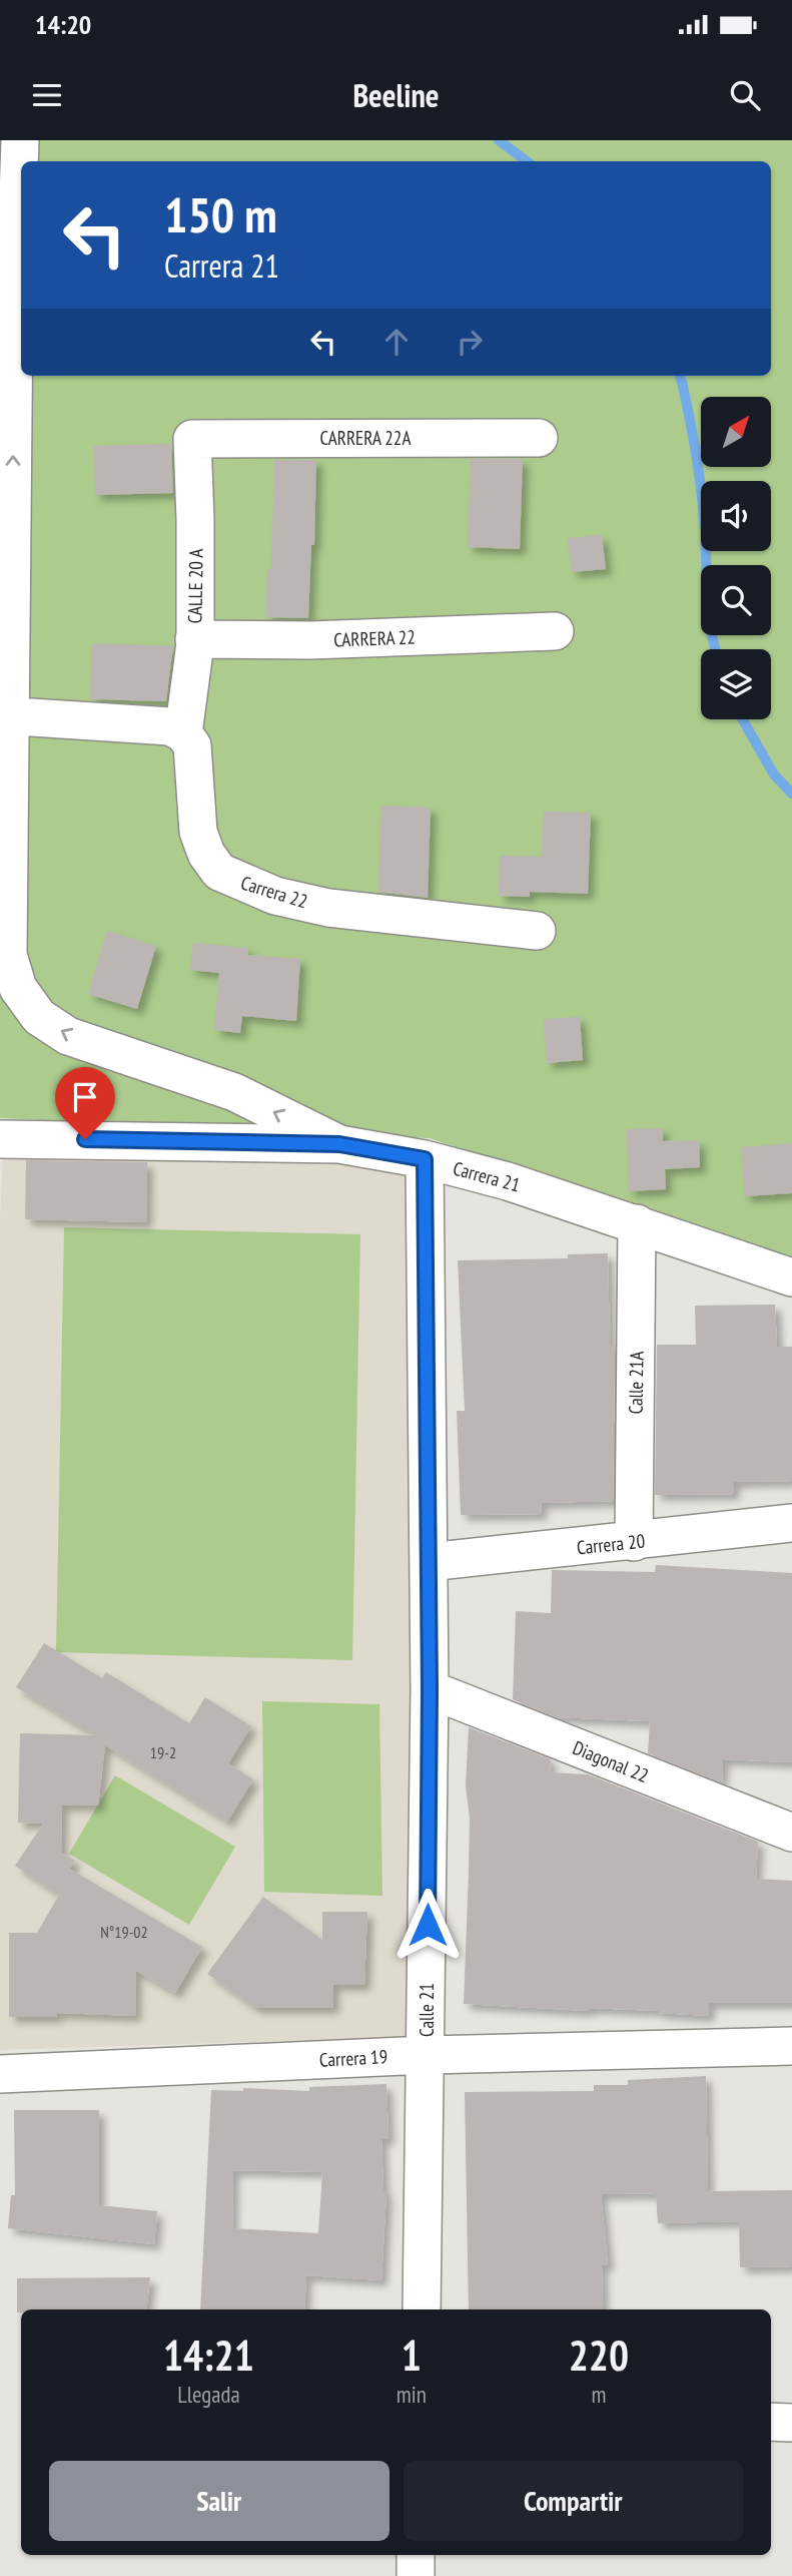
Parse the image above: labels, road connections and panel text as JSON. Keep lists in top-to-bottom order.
{
  "streets": {
    "street": [
      "CARRERA 22A",
      "CALLE 20 A",
      "CARRERA 22",
      "Carrera 22",
      "Carrera 21",
      "Calle 21A",
      "Carrera 20",
      "Diagonal 22",
      "Calle 21",
      "Carrera 19"
    ]
  },
  "crossings": [
    ["CARRERA 22A", "CALLE 20 A"],
    ["CALLE 20 A", "CARRERA 22"],
    ["CALLE 20 A", "Carrera 22"],
    ["Carrera 21", "Calle 21A"],
    ["Carrera 21", "Calle 21"],
    ["Calle 21A", "Carrera 20"],
    ["Carrera 20", "Calle 21"],
    ["Diagonal 22", "Calle 21"],
    ["Calle 21", "Carrera 19"]
  ],
  "house_numbers": ["19-2", "N°19-02"],
  "north": "top right",
  "page": {
    "status": "14:20",
    "header": "Beeline",
    "turn": ["150 m", "Carrera 21"],
    "eta": [
      "14:21",
      "Llegada",
      "1",
      "min",
      "220",
      "m"
    ],
    "buttons": ["Salir", "Compartir"]
  }
}
